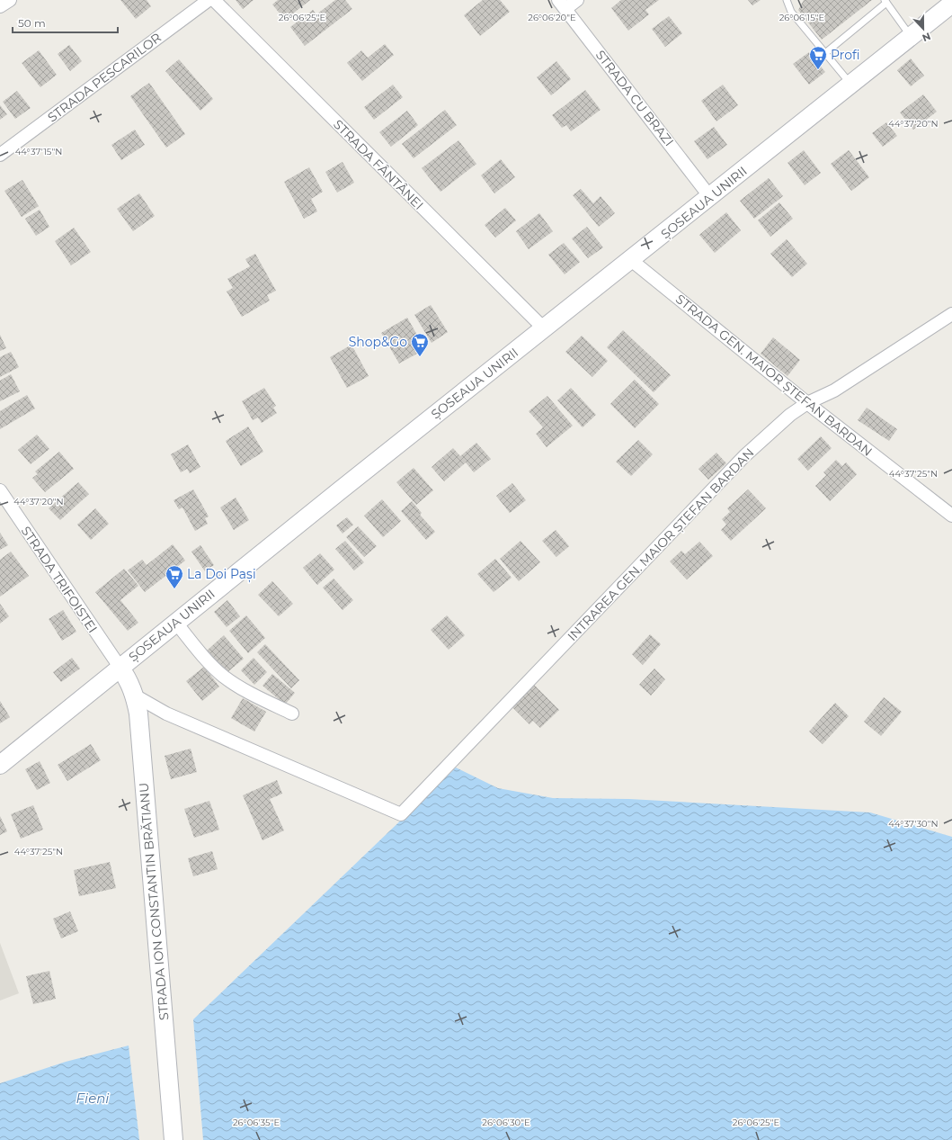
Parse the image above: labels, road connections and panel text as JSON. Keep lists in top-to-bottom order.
{
  "streets": {
    "main road": ["ȘOSEAUA UNIRII", "STRADA ION CONSTANTIN BRĂTIANU"],
    "street": [
      "STRADA PESCARILOR",
      "STRADA CU BRAZI",
      "STRADA FÂNTÂNEI",
      "STRADA GEN. MAIOR ȘTEFAN BARDAN",
      "INTRAREA GEN. MAIOR ȘTEFAN BARDAN",
      "STRADA TRIFOISTEI"
    ]
  },
  "crossings": [
    ["STRADA CU BRAZI", "ȘOSEAUA UNIRII"],
    ["STRADA FÂNTÂNEI", "ȘOSEAUA UNIRII"],
    ["ȘOSEAUA UNIRII", "STRADA GEN. MAIOR ȘTEFAN BARDAN"],
    ["ȘOSEAUA UNIRII", "STRADA TRIFOISTEI"],
    ["ȘOSEAUA UNIRII", "STRADA ION CONSTANTIN BRĂTIANU"],
    ["STRADA GEN. MAIOR ȘTEFAN BARDAN", "INTRAREA GEN. MAIOR ȘTEFAN BARDAN"],
    ["INTRAREA GEN. MAIOR ȘTEFAN BARDAN", "STRADA ION CONSTANTIN BRĂTIANU"],
    ["STRADA TRIFOISTEI", "STRADA ION CONSTANTIN BRĂTIANU"]
  ],
  "water": ["Fieni"],
  "places": {
    "supermarket": ["Profi", "Shop&Go", "La Doi Pași"]
  },
  "scale_bar": "50 m",
  "north": "bottom",
  "coordinates": [
    "26°06'25\"E",
    "26°06'20\"E",
    "26°06'15\"E",
    "44°37'20\"N",
    "44°37'15\"N",
    "44°37'25\"N",
    "44°37'30\"N",
    "26°06'35\"E",
    "26°06'30\"E"
  ]
}
